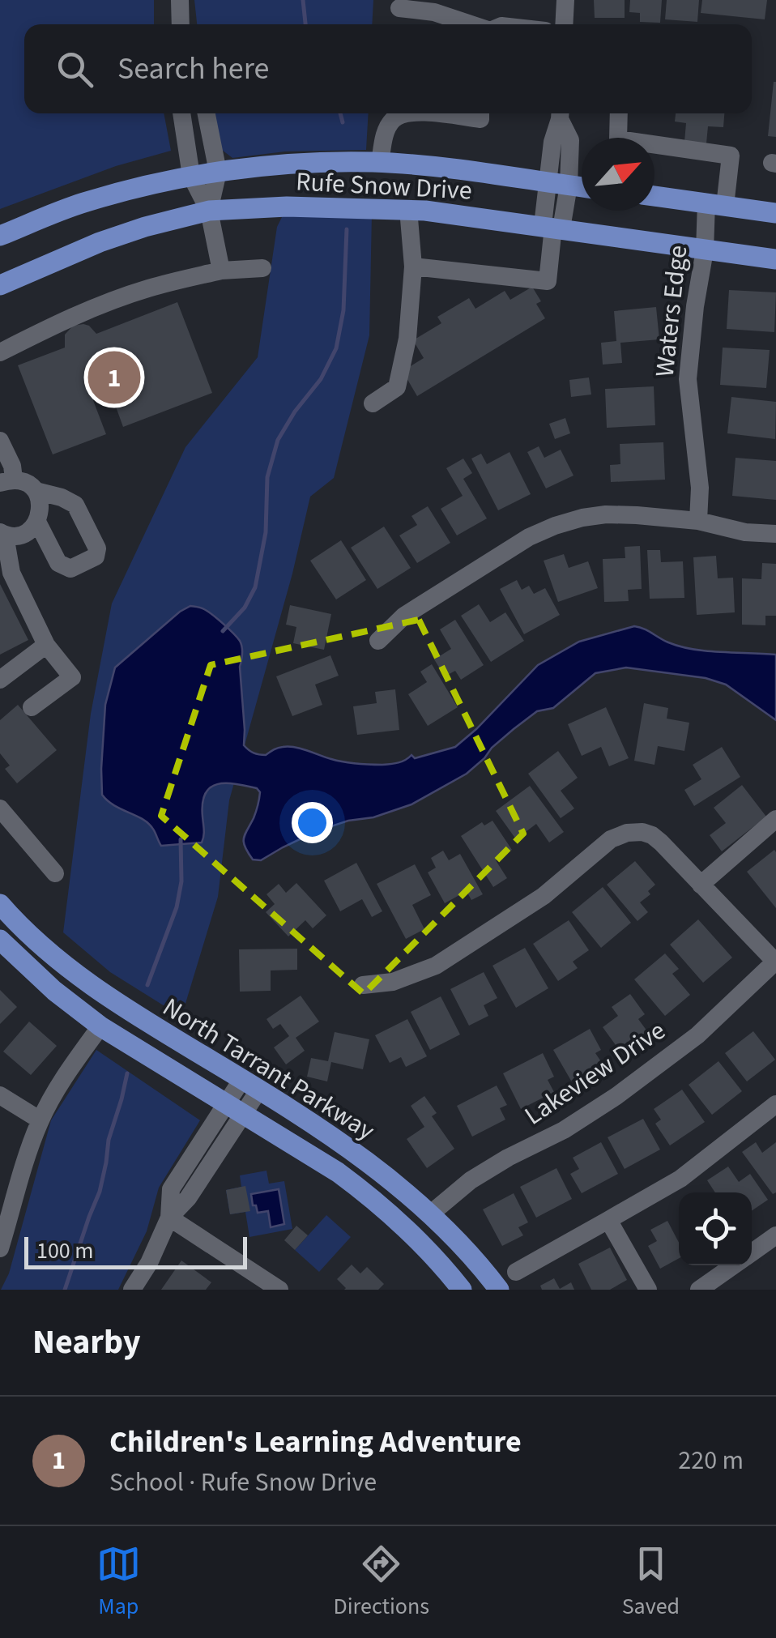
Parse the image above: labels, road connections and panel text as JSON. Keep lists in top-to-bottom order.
{
  "streets": {
    "main road": ["Rufe Snow Drive", "North Tarrant Parkway"],
    "street": ["Waters Edge", "Lakeview Drive"]
  },
  "crossings": [
    ["Rufe Snow Drive", "Waters Edge"],
    ["North Tarrant Parkway", "Lakeview Drive"]
  ],
  "scale_bar": "100 m",
  "north": "top right",
  "page": {
    "search": "Search here",
    "pins": "1",
    "scale": "100 m",
    "heading": "Nearby",
    "list": [
      {
        "mark": "1",
        "name": "Children's Learning Adventure",
        "note": "School · Rufe Snow Drive",
        "value": "220 m"
      }
    ],
    "nav": ["Map", "Directions", "Saved"]
  }
}
